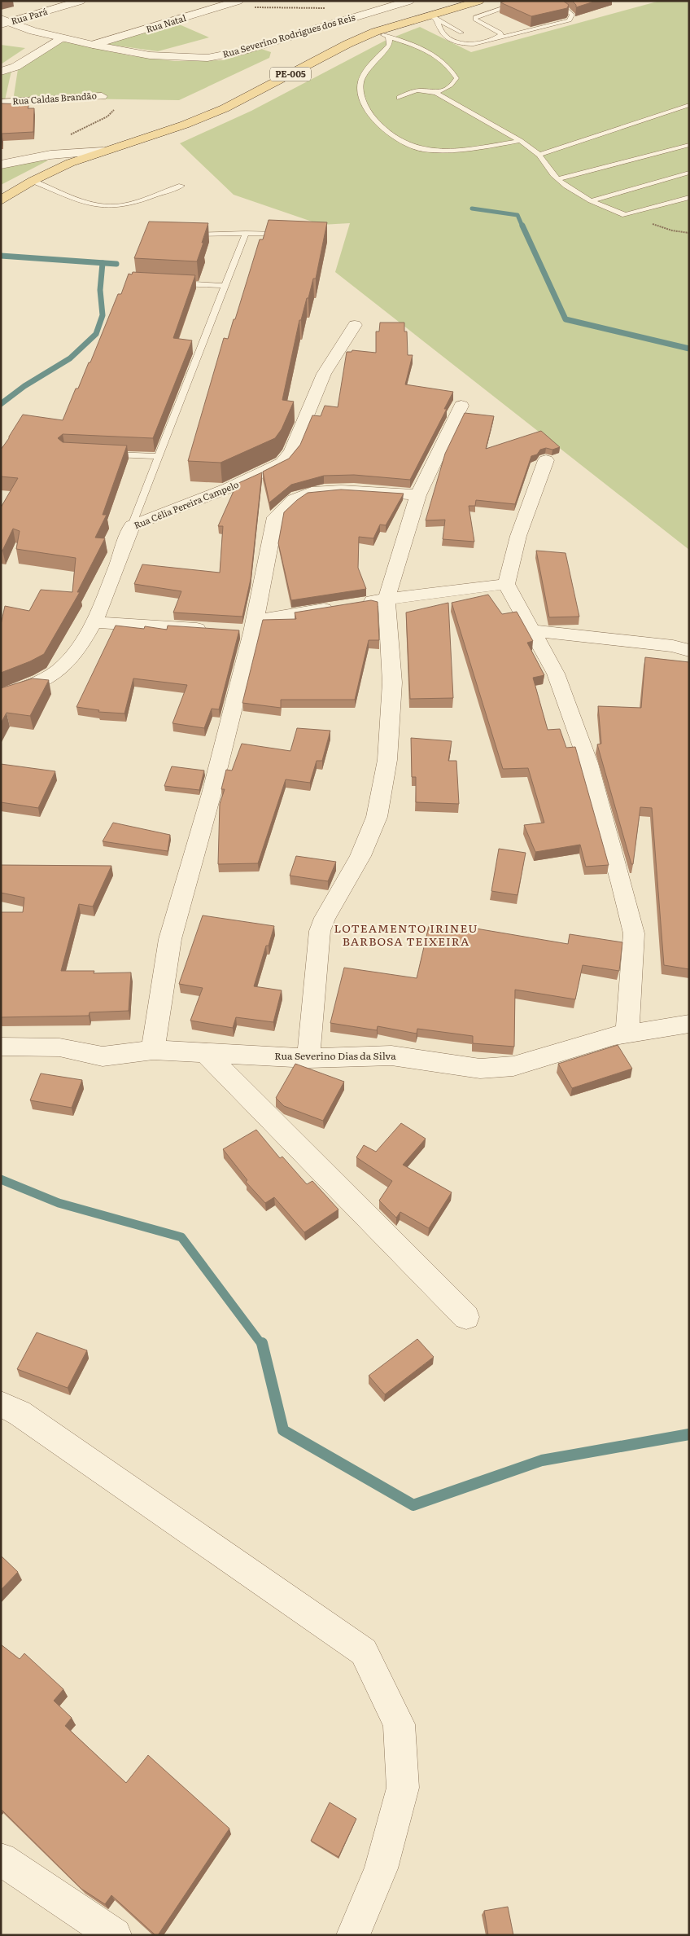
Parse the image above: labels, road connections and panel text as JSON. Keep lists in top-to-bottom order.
{
  "streets": {
    "main road": ["PE-005"],
    "street": [
      "Rua Pará",
      "Rua Natal",
      "Rua Severino Rodrigues dos Reis",
      "Rua Caldas Brandão",
      "Rua Célia Pereira Campelo",
      "Rua Severino Dias da Silva"
    ]
  },
  "crossings": [
    ["Rua Pará", "Rua Severino Rodrigues dos Reis"],
    ["Rua Natal", "Rua Severino Rodrigues dos Reis"]
  ],
  "districts": ["LOTEAMENTO IRINEU BARBOSA TEIXEIRA"]
}
